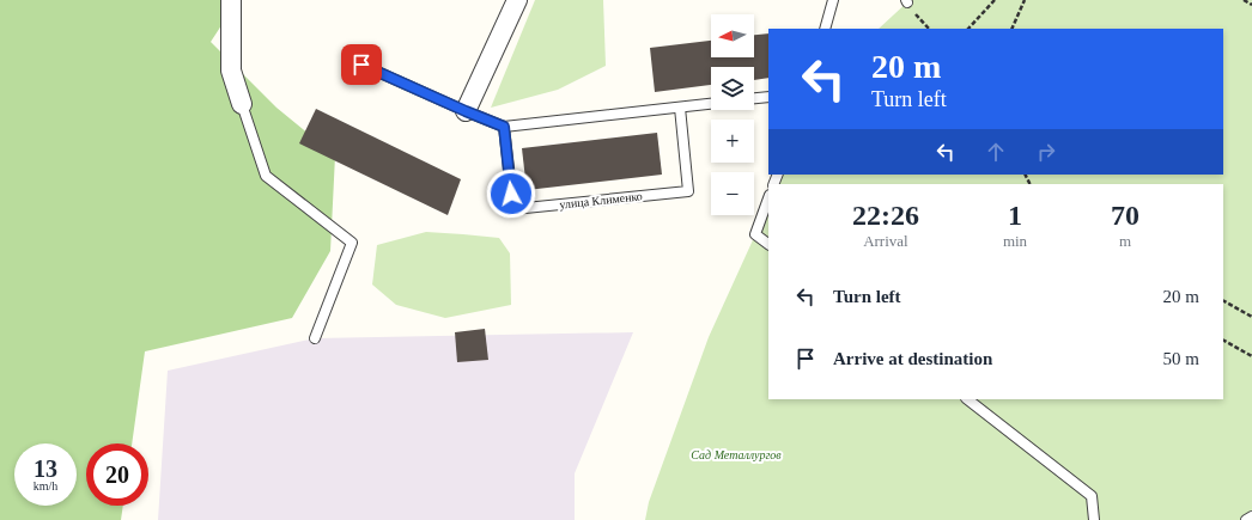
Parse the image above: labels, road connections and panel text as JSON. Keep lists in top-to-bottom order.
{
  "streets": {
    "lane": ["улица Клименко"]
  },
  "parks": ["Сад Металлургов"],
  "north": "left",
  "page": {
    "map_buttons": ["+", "−"],
    "turn": ["20 m", "Turn left"],
    "eta": [
      "22:26",
      "Arrival",
      "1",
      "min",
      "70",
      "m"
    ],
    "list": [
      {
        "name": "Turn left",
        "value": "20 m"
      },
      {
        "name": "Arrive at destination",
        "value": "50 m"
      }
    ],
    "speed": "13 km/h",
    "limit": "20"
  }
}
